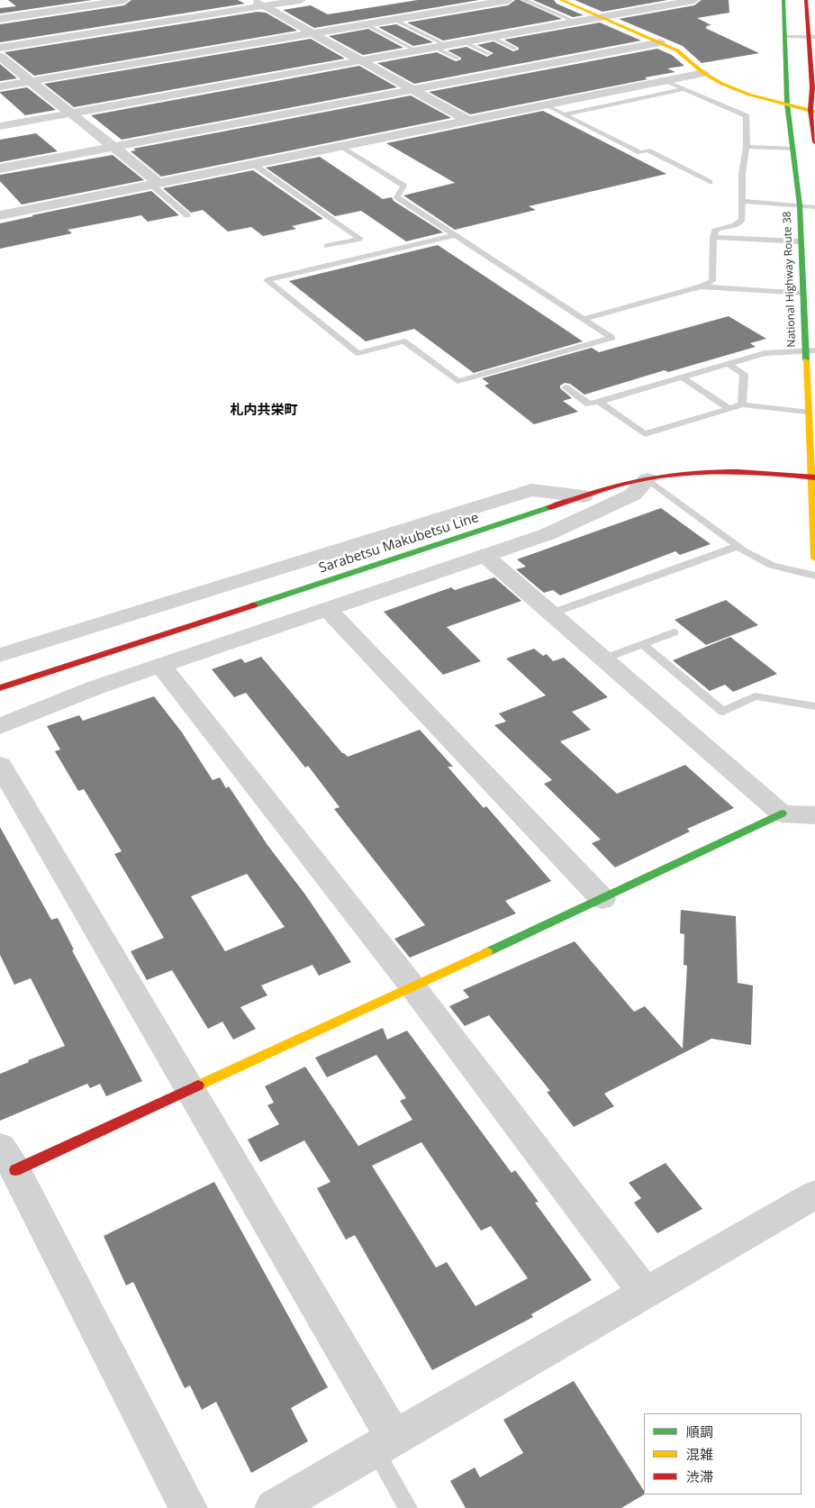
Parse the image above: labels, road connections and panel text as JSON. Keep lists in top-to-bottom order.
{
  "streets": {
    "main road": ["National Highway Route 38", "Sarabetsu Makubetsu Line"]
  },
  "crossings": [
    ["National Highway Route 38", "Sarabetsu Makubetsu Line"]
  ],
  "districts": ["札内共栄町"],
  "legend": ["順調", "混雑", "渋滞"]
}
